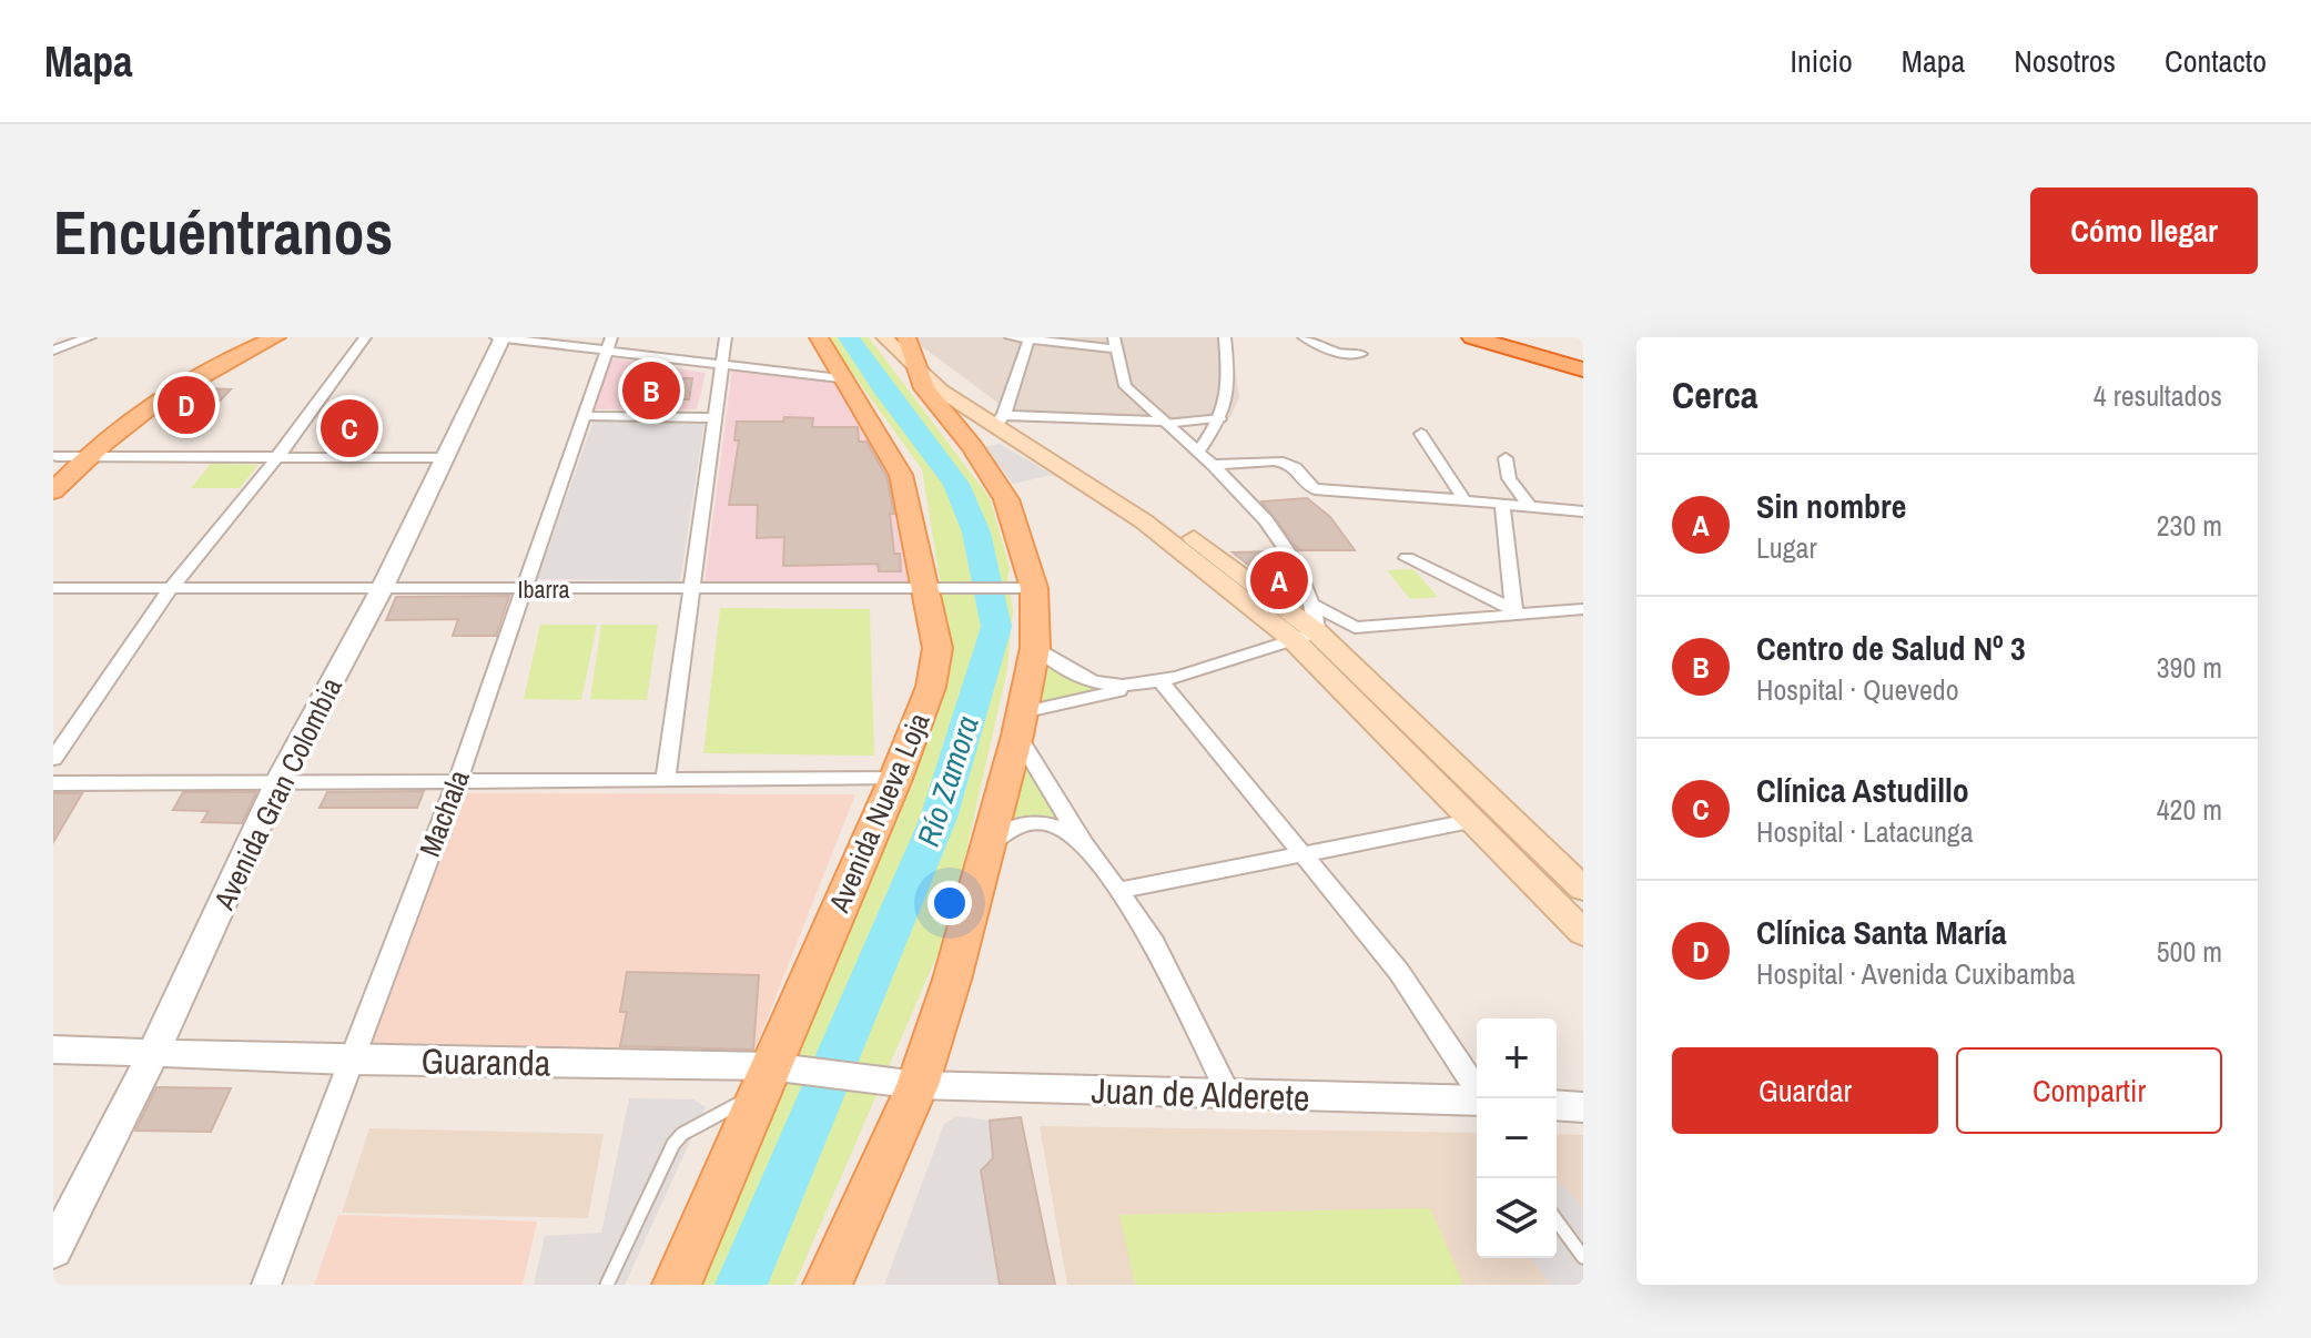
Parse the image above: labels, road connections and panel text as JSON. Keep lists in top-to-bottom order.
{
  "streets": {
    "main road": ["Avenida Nueva Loja"],
    "street": [
      "Ibarra",
      "Avenida Gran Colombia",
      "Machala",
      "Guaranda",
      "Juan de Alderete"
    ]
  },
  "crossings": [
    ["Ibarra", "Avenida Gran Colombia"],
    ["Ibarra", "Avenida Nueva Loja"],
    ["Ibarra", "Machala"],
    ["Avenida Gran Colombia", "Guaranda"],
    ["Avenida Nueva Loja", "Guaranda"],
    ["Machala", "Guaranda"],
    ["Guaranda", "Juan de Alderete"]
  ],
  "water": ["Río Zamora"],
  "page": {
    "header": "Mapa",
    "nav": [
      "Inicio",
      "Mapa",
      "Nosotros",
      "Contacto"
    ],
    "buttons": [
      "Cómo llegar",
      ["Guardar", "Compartir"]
    ],
    "title": "Encuéntranos",
    "heading": ["Cerca", "4 resultados"],
    "pins": [
      "B",
      "D",
      "C",
      "A"
    ],
    "list": [
      {
        "mark": "A",
        "name": "Sin nombre",
        "note": "Lugar",
        "value": "230 m"
      },
      {
        "mark": "B",
        "name": "Centro de Salud Nº 3",
        "note": "Hospital · Quevedo",
        "value": "390 m"
      },
      {
        "mark": "C",
        "name": "Clínica Astudillo",
        "note": "Hospital · Latacunga",
        "value": "420 m"
      },
      {
        "mark": "D",
        "name": "Clínica Santa María",
        "note": "Hospital · Avenida Cuxibamba",
        "value": "500 m"
      }
    ],
    "map_buttons": ["+", "−"]
  }
}
